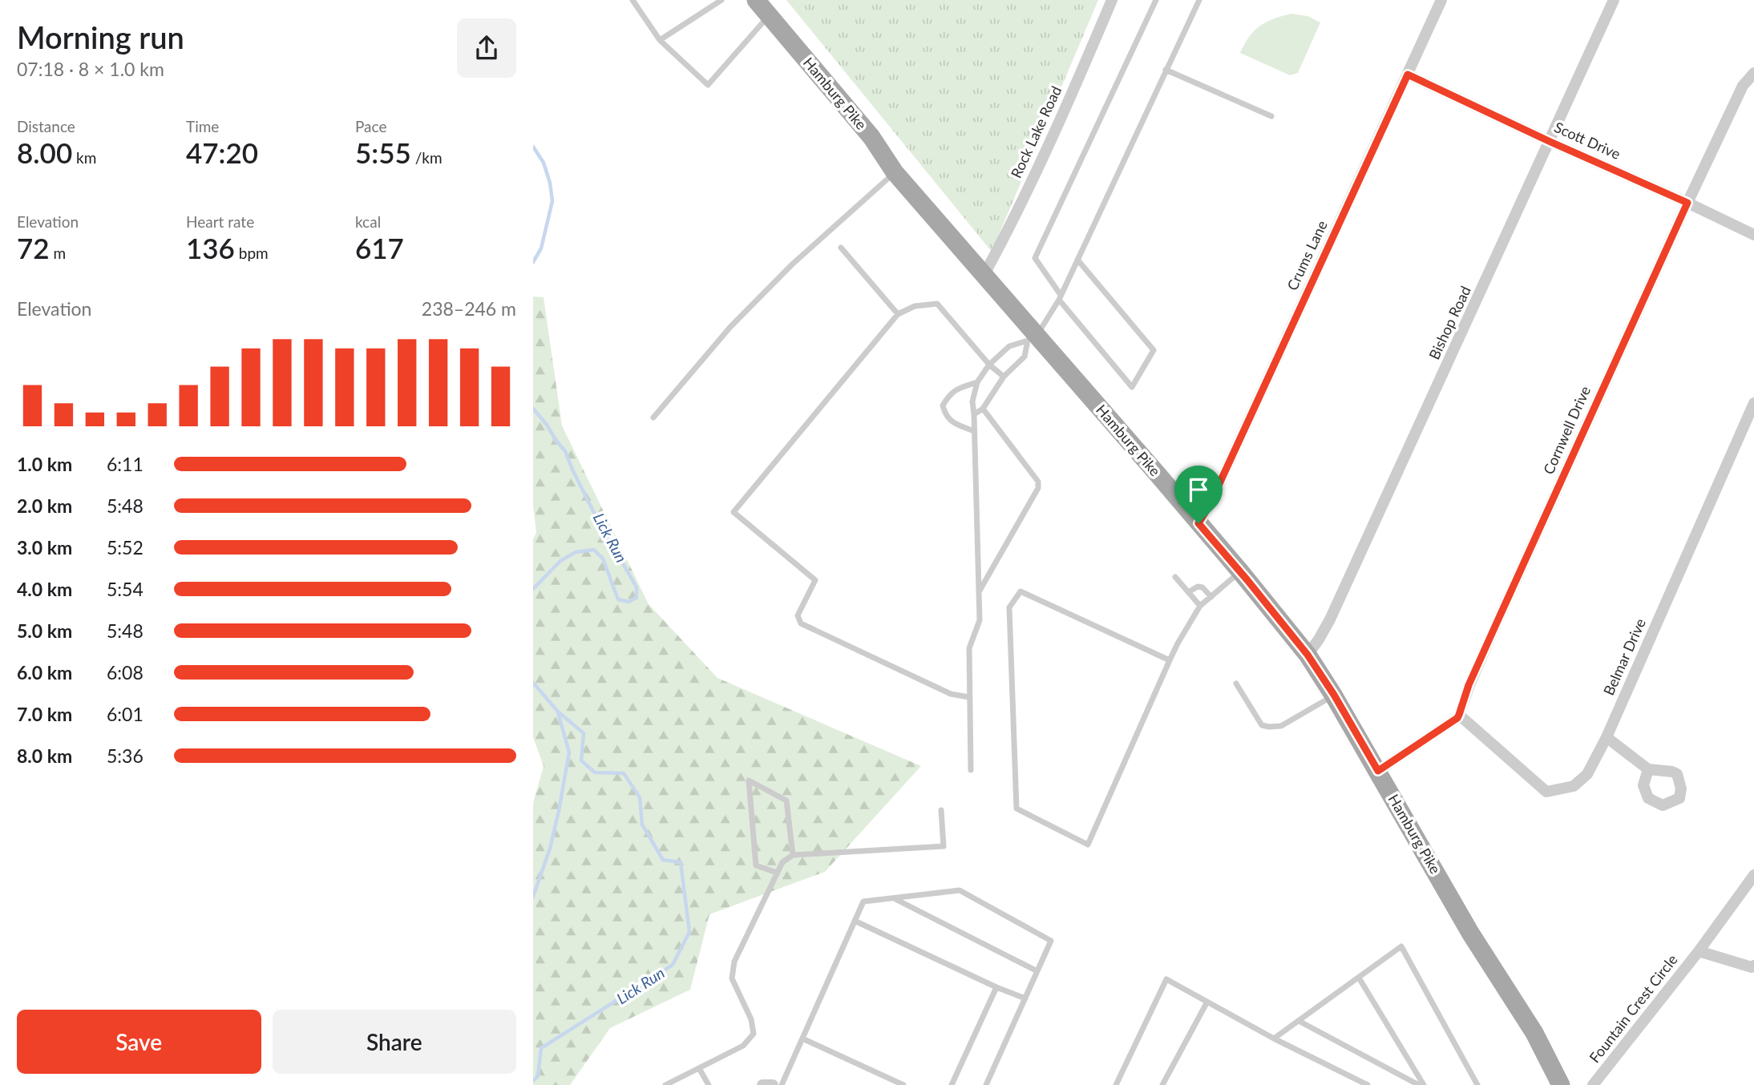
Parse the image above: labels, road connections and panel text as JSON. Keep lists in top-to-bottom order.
{
  "streets": {
    "main road": ["Hamburg Pike"],
    "street": [
      "Rock Lake Road",
      "Scott Drive",
      "Crums Lane",
      "Bishop Road",
      "Cornwell Drive",
      "Belmar Drive",
      "Fountain Crest Circle"
    ]
  },
  "crossings": [
    ["Hamburg Pike", "Rock Lake Road"],
    ["Hamburg Pike", "Crums Lane"],
    ["Hamburg Pike", "Bishop Road"],
    ["Scott Drive", "Crums Lane"],
    ["Scott Drive", "Bishop Road"],
    ["Scott Drive", "Cornwell Drive"],
    ["Cornwell Drive", "Belmar Drive"]
  ],
  "water": ["Lick Run"],
  "page": {
    "heading": ["Morning run", "07:18 · 8 × 1.0 km"],
    "stats": [
      ["Distance", "8.00 km"],
      ["Time", "47:20"],
      ["Pace", "5:55 /km"],
      ["Elevation", "72 m"],
      ["Heart rate", "136 bpm"],
      ["kcal", "617"]
    ],
    "chart": ["Elevation", "238–246 m"],
    "list": [
      {
        "name": "1.0 km",
        "note": "6:11"
      },
      {
        "name": "2.0 km",
        "note": "5:48"
      },
      {
        "name": "3.0 km",
        "note": "5:52"
      },
      {
        "name": "4.0 km",
        "note": "5:54"
      },
      {
        "name": "5.0 km",
        "note": "5:48"
      },
      {
        "name": "6.0 km",
        "note": "6:08"
      },
      {
        "name": "7.0 km",
        "note": "6:01"
      },
      {
        "name": "8.0 km",
        "note": "5:36"
      }
    ],
    "buttons": ["Save", "Share"]
  }
}
